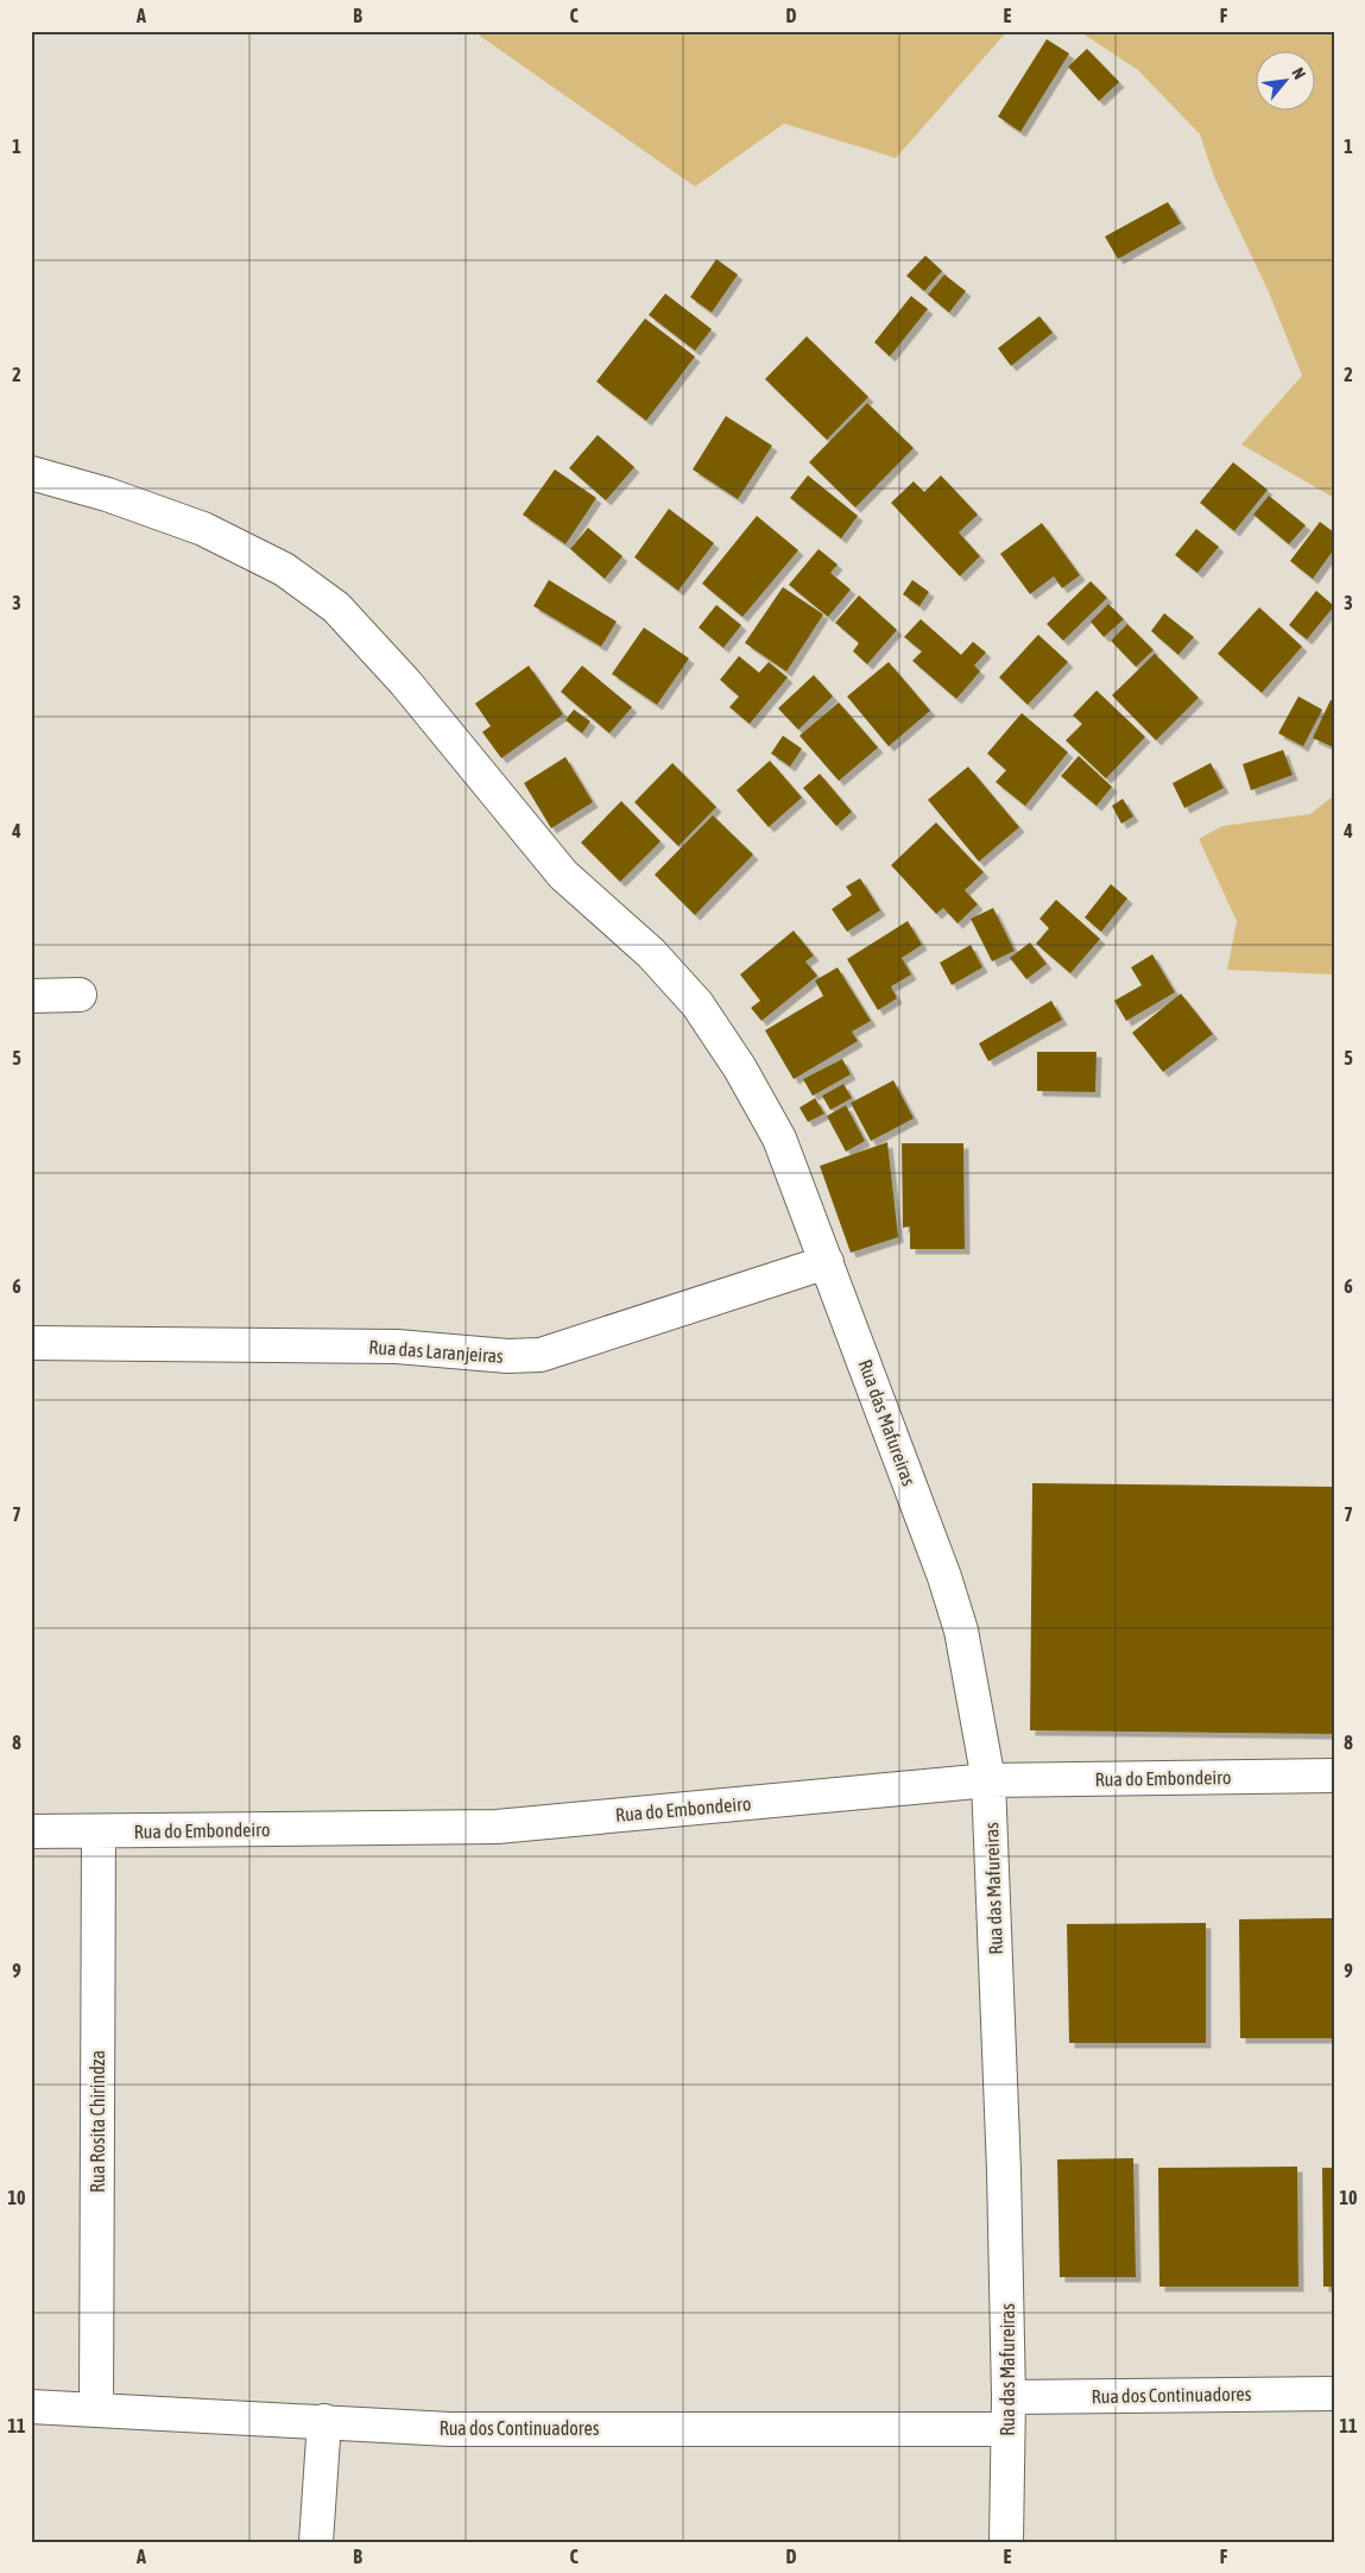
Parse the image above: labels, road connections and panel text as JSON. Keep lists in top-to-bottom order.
{
  "streets": {
    "street": [
      "Rua das Laranjeiras",
      "Rua das Mafureiras",
      "Rua do Embondeiro",
      "Rua Rosita Chirindza",
      "Rua dos Continuadores"
    ]
  },
  "crossings": [
    ["Rua das Laranjeiras", "Rua das Mafureiras"],
    ["Rua das Mafureiras", "Rua do Embondeiro"],
    ["Rua das Mafureiras", "Rua dos Continuadores"],
    ["Rua do Embondeiro", "Rua Rosita Chirindza"],
    ["Rua Rosita Chirindza", "Rua dos Continuadores"]
  ],
  "north": "top right",
  "grid": {
    "columns": [
      "A",
      "B",
      "C",
      "D",
      "E",
      "F"
    ],
    "rows": [
      "1",
      "2",
      "3",
      "4",
      "5",
      "6",
      "7",
      "8",
      "9",
      "10",
      "11"
    ]
  }
}
